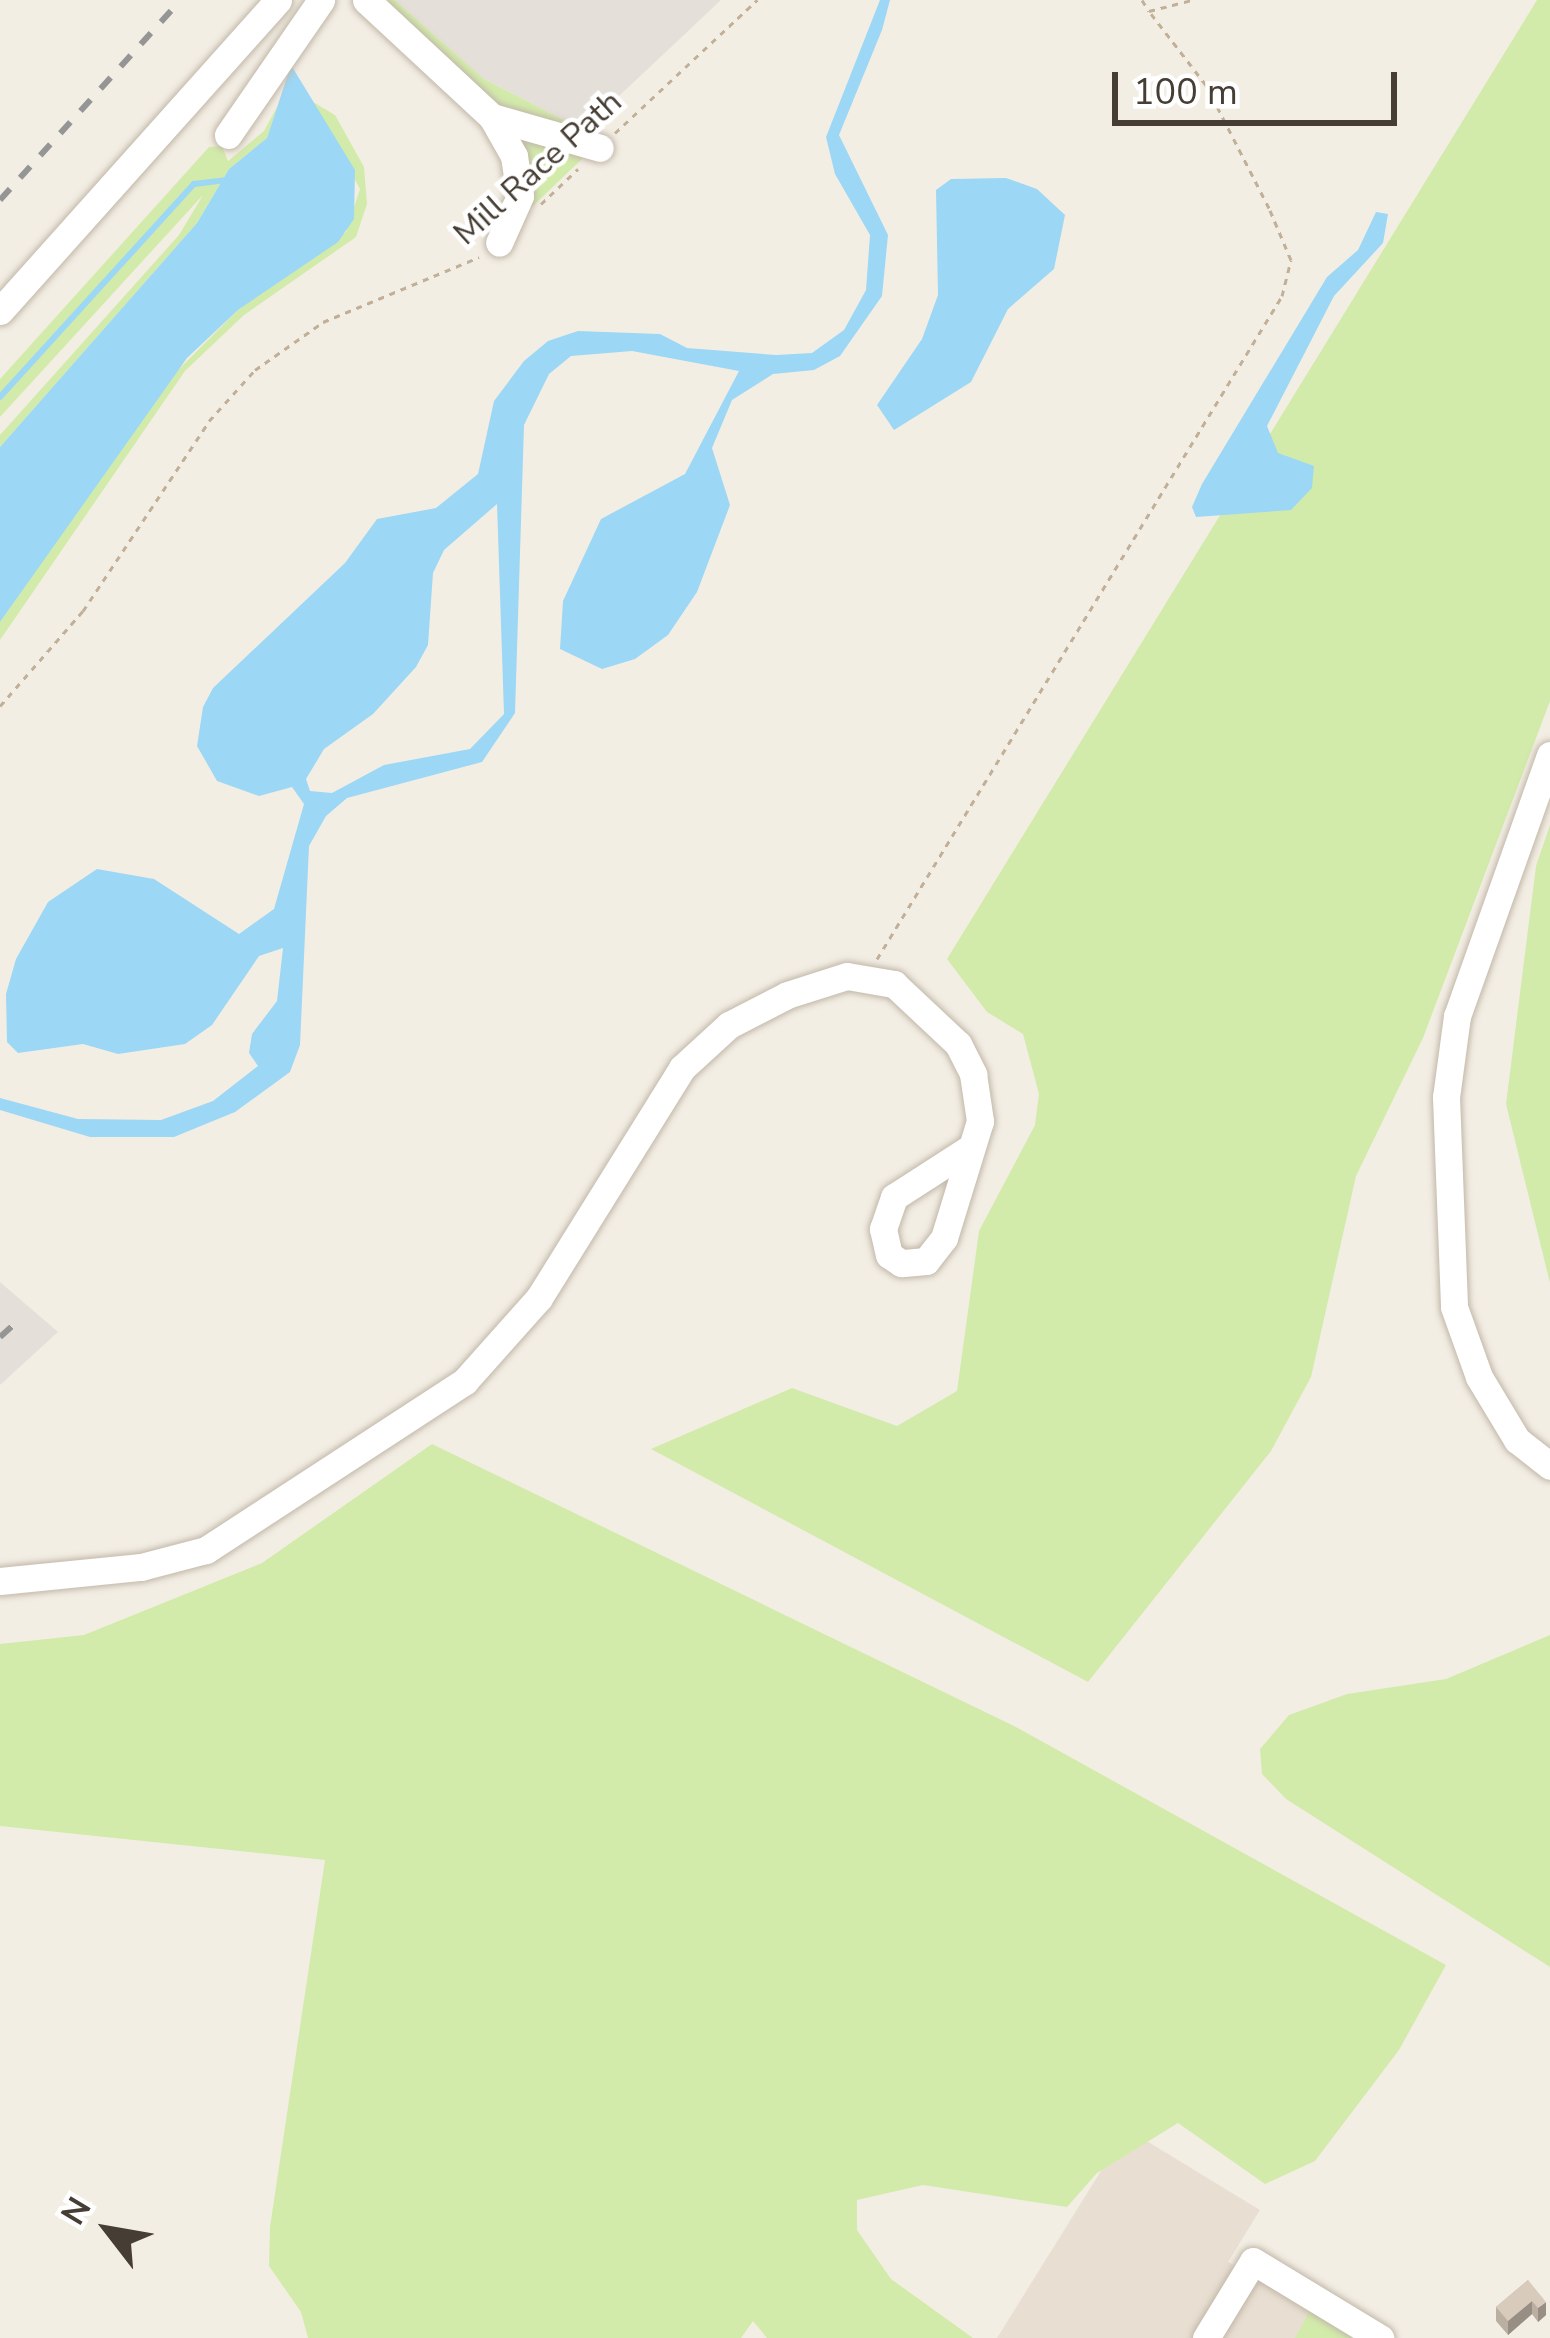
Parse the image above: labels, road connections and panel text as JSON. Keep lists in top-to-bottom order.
{
  "streets": {
    "path": ["Mill Race Path"]
  },
  "scale_bar": "100 m",
  "north": "top left"
}
